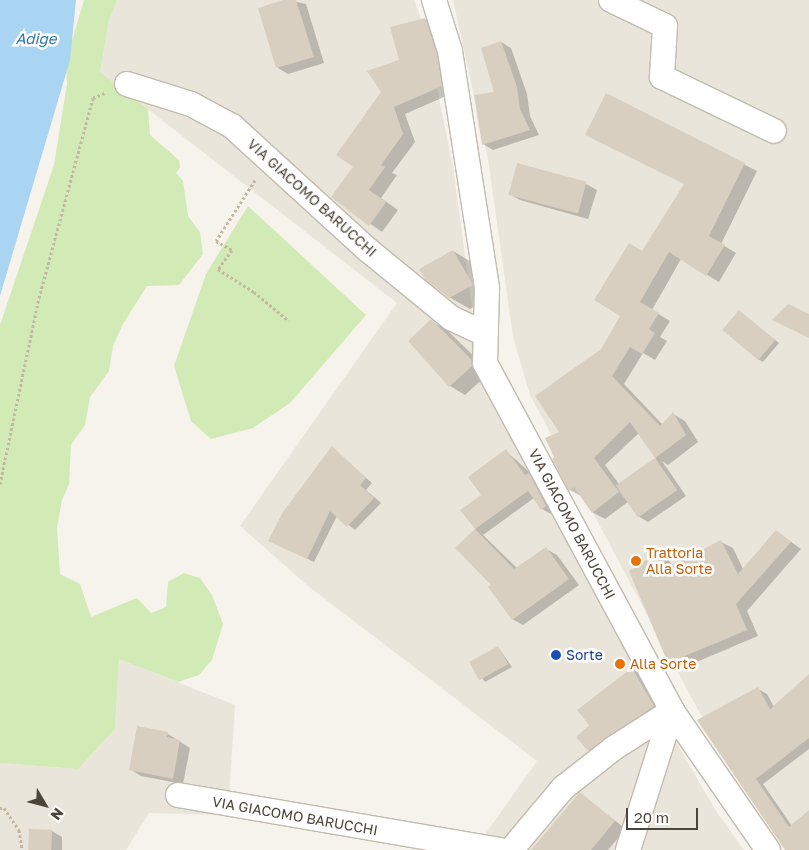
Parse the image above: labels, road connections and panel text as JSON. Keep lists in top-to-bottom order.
{
  "streets": {
    "street": ["VIA GIACOMO BARUCCHI"]
  },
  "water": ["Adige"],
  "places": ["Trattoria Alla Sorte", "Sorte", "Alla Sorte"],
  "scale_bar": "20 m",
  "north": "bottom right"
}
